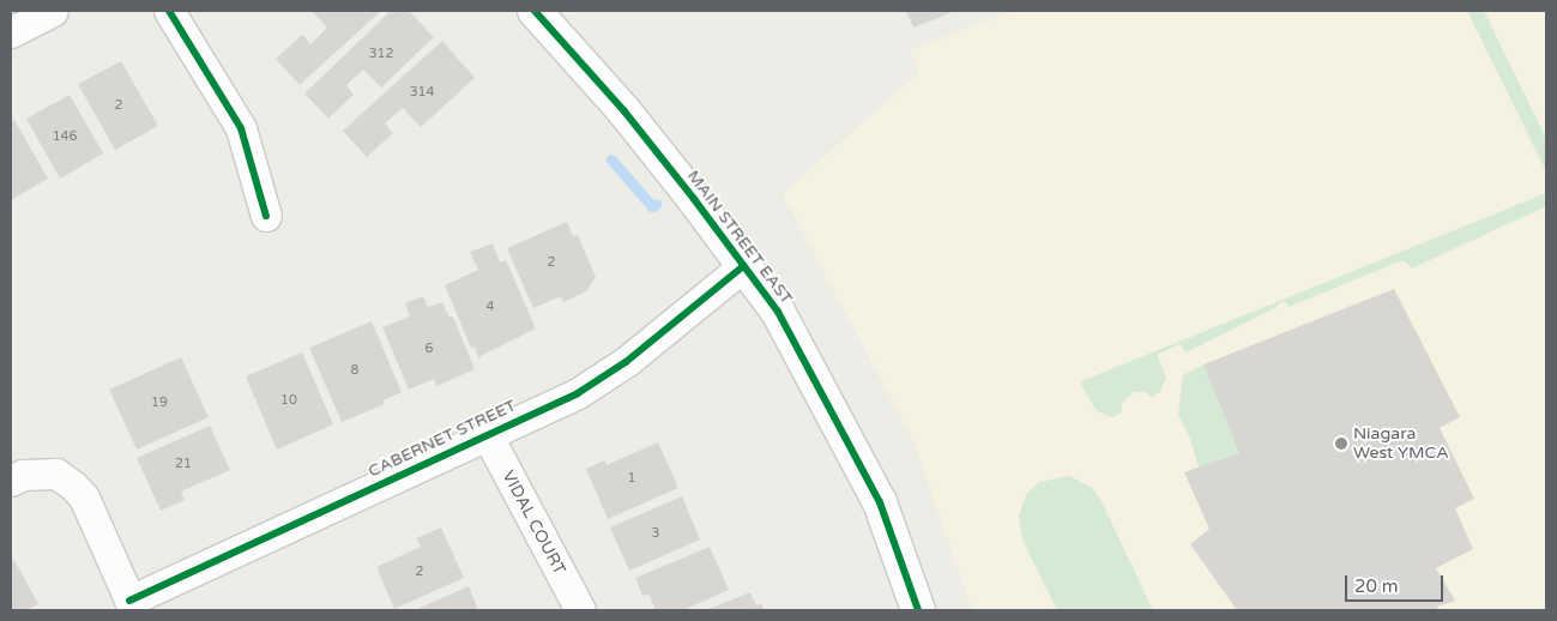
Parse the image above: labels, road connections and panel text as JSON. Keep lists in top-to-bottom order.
{
  "streets": {
    "main road": ["MAIN STREET EAST"],
    "street": ["CABERNET STREET", "VIDAL COURT"]
  },
  "crossings": [
    ["MAIN STREET EAST", "CABERNET STREET"],
    ["CABERNET STREET", "VIDAL COURT"]
  ],
  "places": ["Niagara West YMCA"],
  "house_numbers": [
    "312",
    "314",
    "2",
    "146",
    "2",
    "4",
    "6",
    "8",
    "10",
    "19",
    "21",
    "1",
    "3",
    "2"
  ],
  "scale_bar": "20 m"
}
